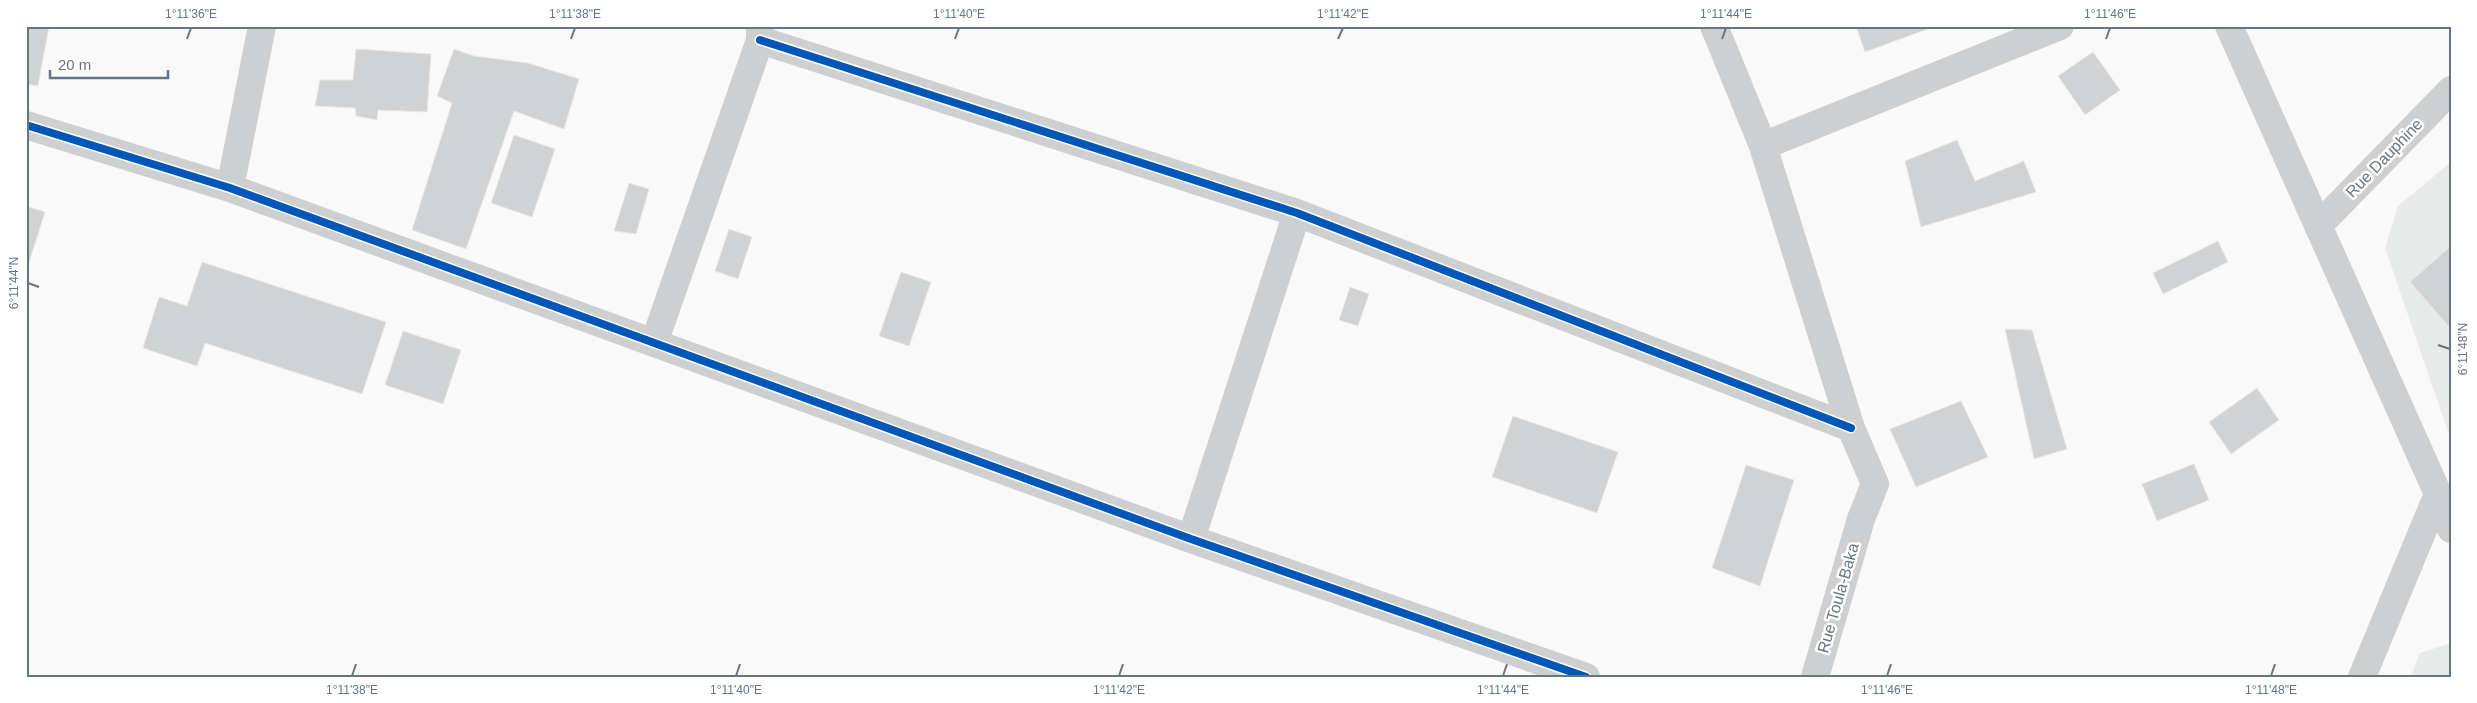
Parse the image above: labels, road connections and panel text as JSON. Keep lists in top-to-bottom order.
{
  "streets": {
    "street": ["Rue Dauphine", "Rue Toula-Baka"]
  },
  "scale_bar": "20 m",
  "coordinates": [
    "1°11'36\"E",
    "1°11'38\"E",
    "1°11'40\"E",
    "1°11'42\"E",
    "1°11'44\"E",
    "1°11'46\"E",
    "6°11'44\"N",
    "6°11'48\"N",
    "1°11'48\"E"
  ]
}
